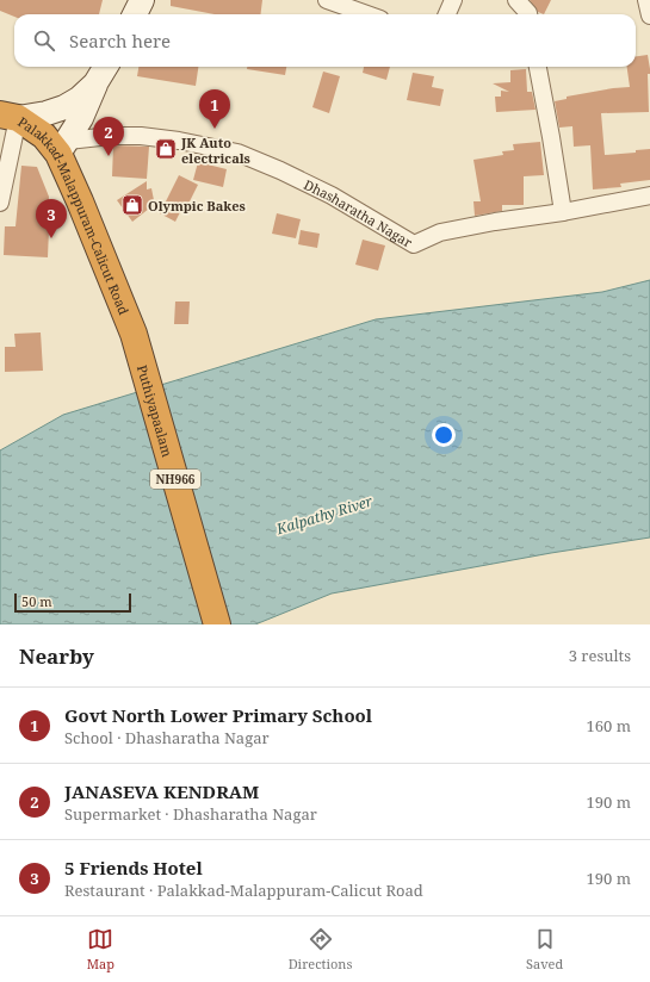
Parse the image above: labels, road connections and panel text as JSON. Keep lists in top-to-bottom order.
{
  "streets": {
    "highway": ["Palakkad-Malappuram-Calicut Road", "Puthiyapaalam", "NH966"],
    "street": ["Dhasharatha Nagar"]
  },
  "crossings": [
    ["Dhasharatha Nagar", "Palakkad-Malappuram-Calicut Road"],
    ["Palakkad-Malappuram-Calicut Road", "Puthiyapaalam"]
  ],
  "water": ["Kalpathy River"],
  "places": {
    "shop": ["JK Auto electricals", "Olympic Bakes"]
  },
  "scale_bar": "50 m",
  "page": {
    "search": "Search here",
    "pins": ["1", "2", "3"],
    "scale": "50 m",
    "heading": ["Nearby", "3 results"],
    "list": [
      {
        "mark": "1",
        "name": "Govt North Lower Primary School",
        "note": "School · Dhasharatha Nagar",
        "value": "160 m"
      },
      {
        "mark": "2",
        "name": "JANASEVA KENDRAM",
        "note": "Supermarket · Dhasharatha Nagar",
        "value": "190 m"
      },
      {
        "mark": "3",
        "name": "5 Friends Hotel",
        "note": "Restaurant · Palakkad-Malappuram-Calicut Road",
        "value": "190 m"
      }
    ],
    "nav": ["Map", "Directions", "Saved"]
  }
}
